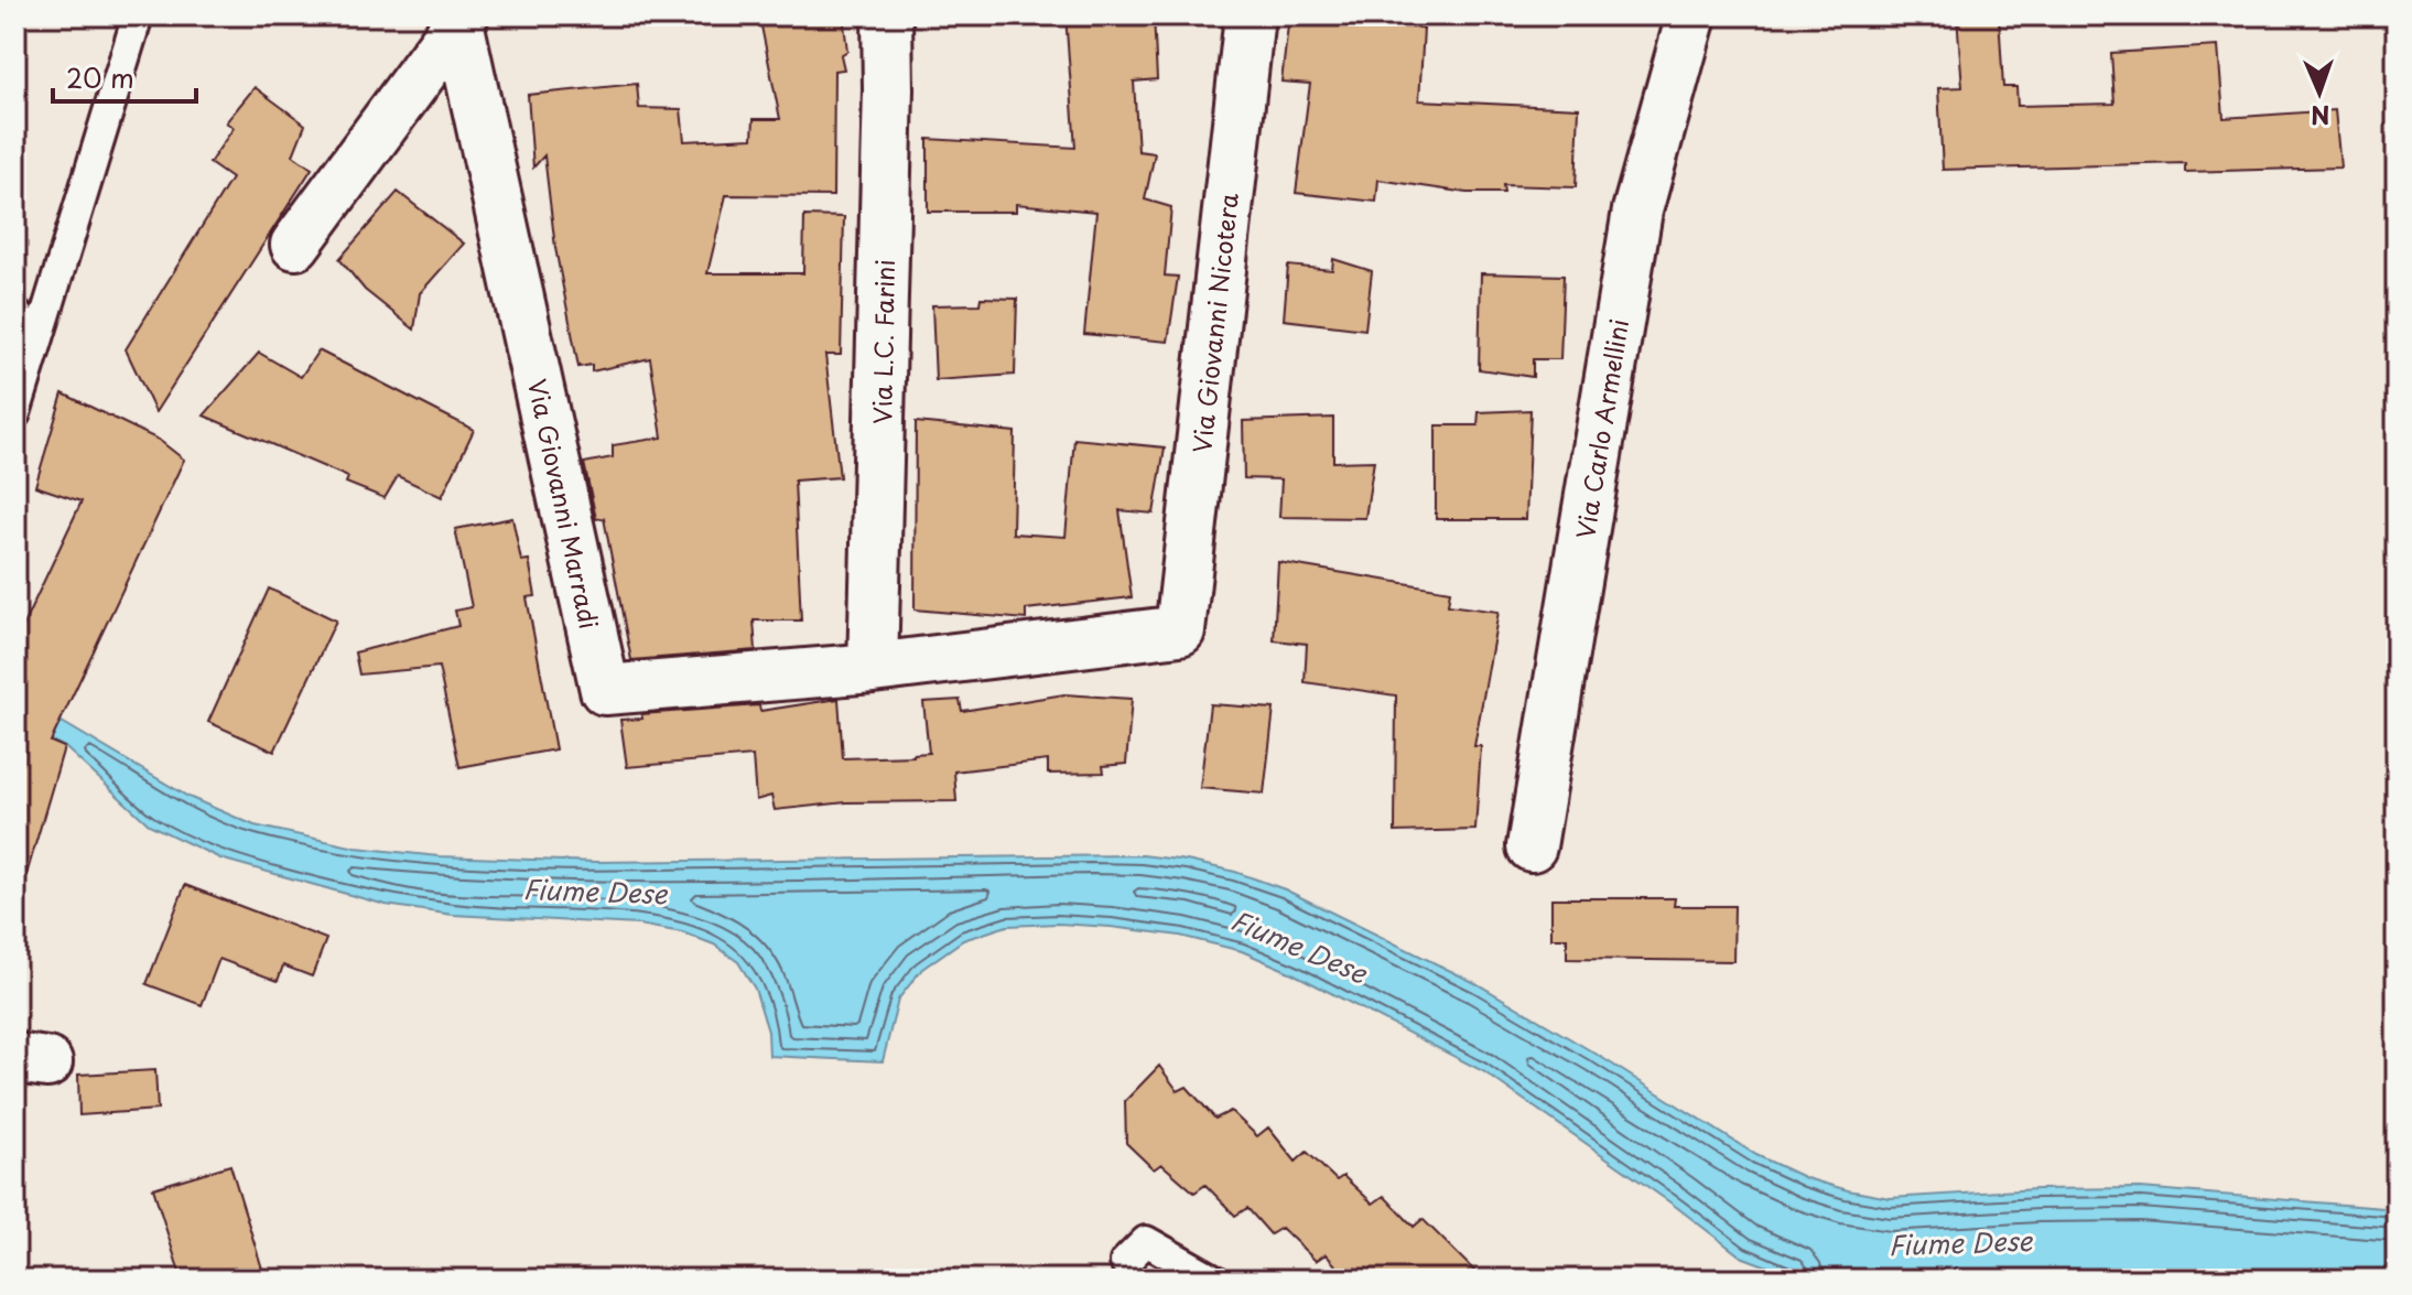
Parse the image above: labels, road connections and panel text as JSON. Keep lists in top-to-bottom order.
{
  "streets": {
    "street": [
      "Via Giovanni Nicotera",
      "Via L.C. Farini",
      "Via Carlo Armellini",
      "Via Giovanni Marradi"
    ]
  },
  "crossings": [
    ["Via Giovanni Nicotera", "Via Giovanni Marradi"],
    ["Via L.C. Farini", "Via Giovanni Marradi"]
  ],
  "water": ["Fiume Dese"],
  "scale_bar": "20 m",
  "north": "bottom"
}
